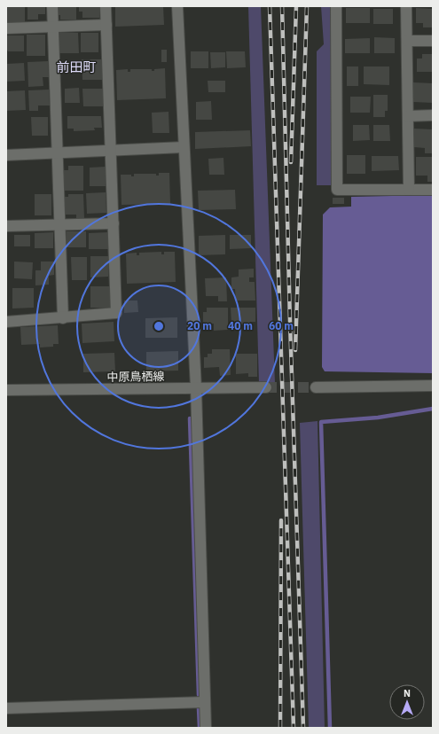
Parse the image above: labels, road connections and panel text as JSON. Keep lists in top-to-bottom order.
{
  "streets": {
    "street": ["中原鳥栖線"]
  },
  "districts": ["前田町"],
  "north": "top",
  "rings": ["20 m", "40 m", "60 m"]
}
